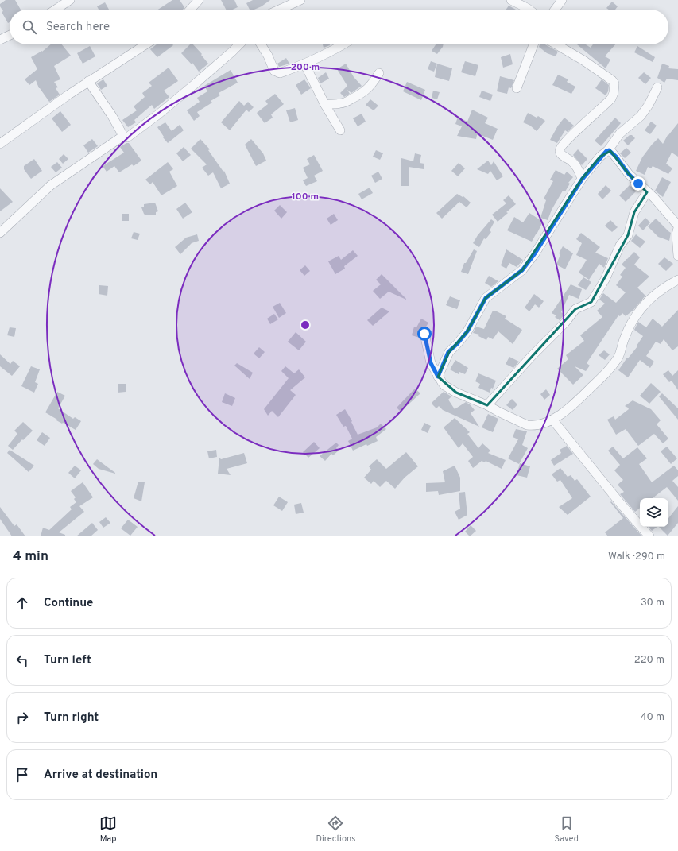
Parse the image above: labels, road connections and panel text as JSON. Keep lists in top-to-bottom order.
{
  "page": {
    "search": "Search here",
    "heading": ["4 min", "Walk · 290 m"],
    "list": [
      ["Continue", "30 m"],
      ["Turn left", "220 m"],
      ["Turn right", "40 m"],
      "Arrive at destination"
    ],
    "nav": ["Map", "Directions", "Saved"]
  },
  "rings": ["200 m", "100 m"]
}
